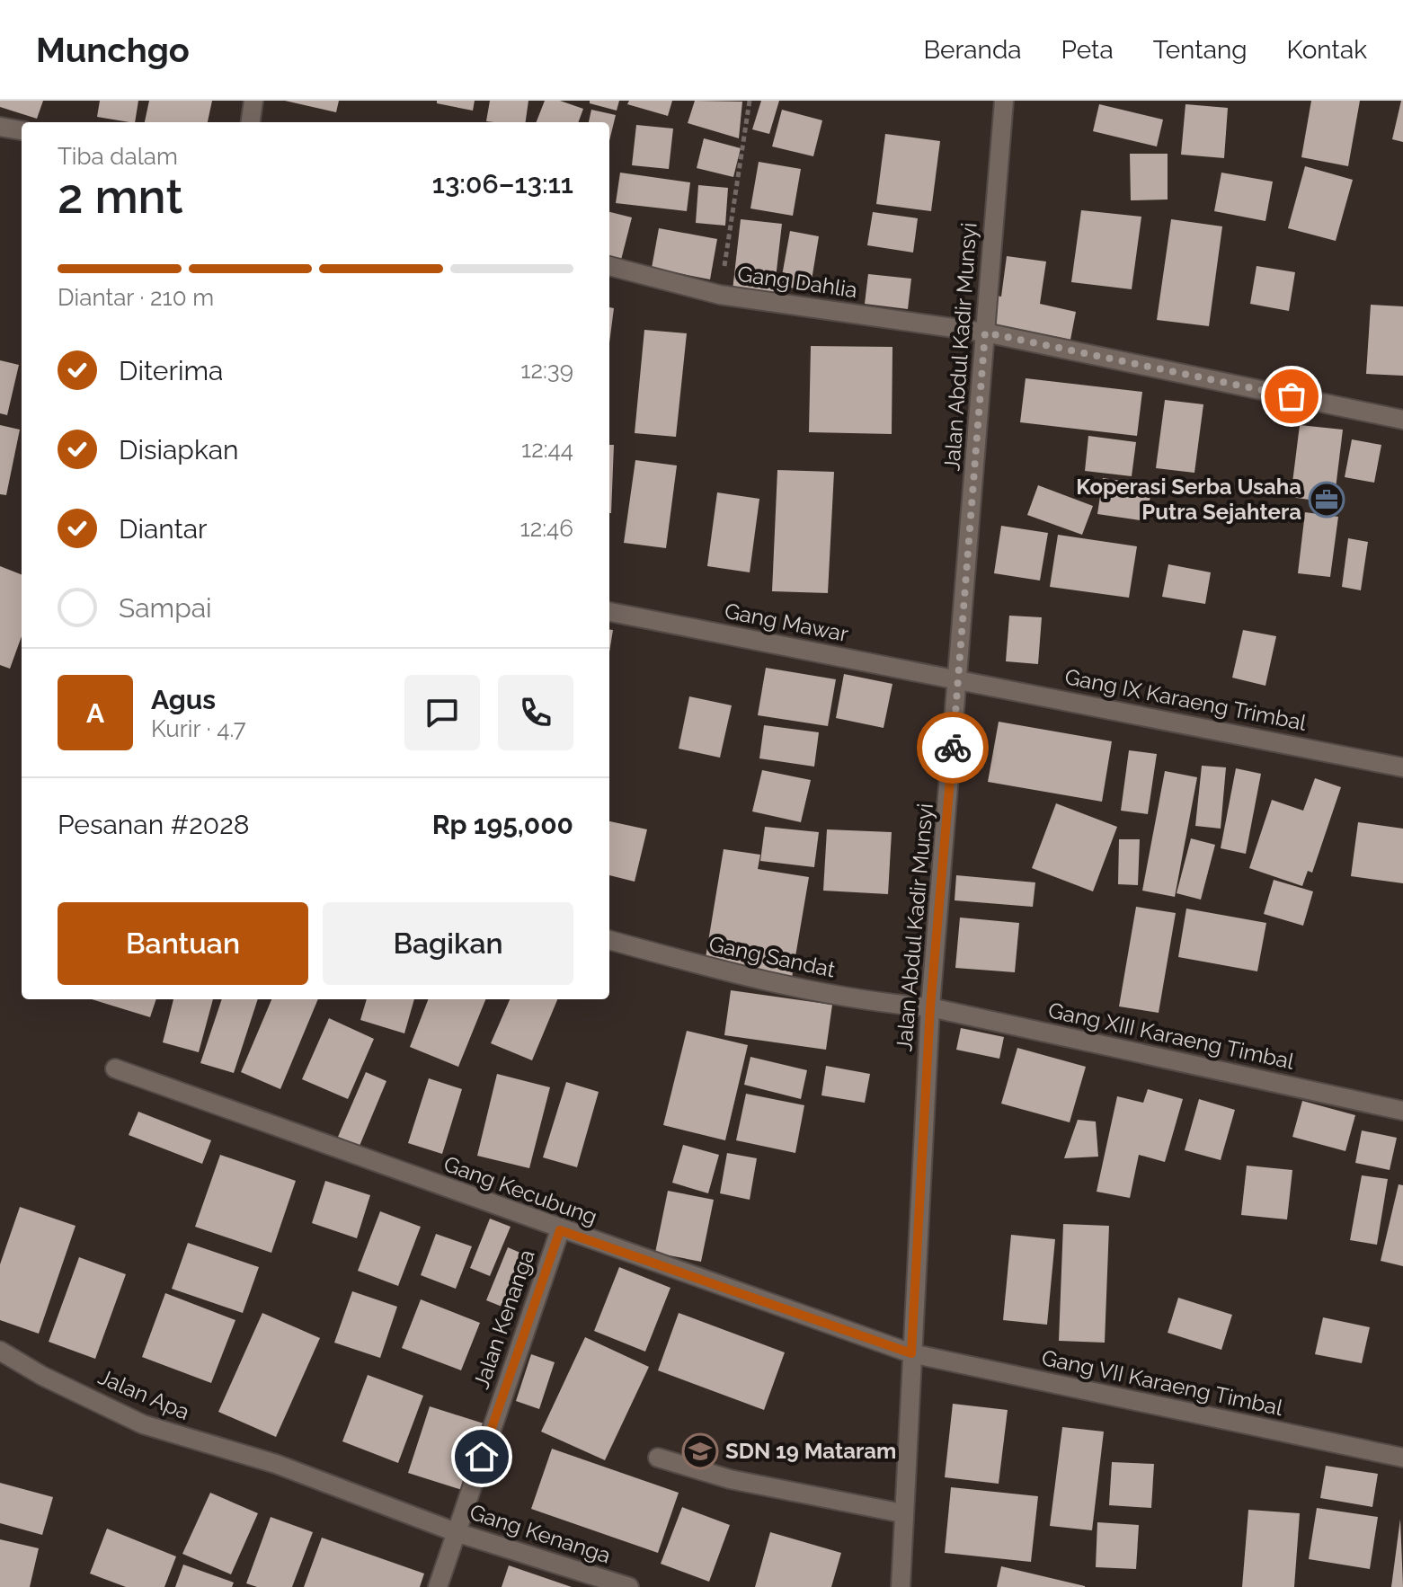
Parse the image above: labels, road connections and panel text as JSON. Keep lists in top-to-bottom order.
{
  "streets": {
    "street": [
      "Gang Dahlia",
      "Jalan Abdul Kadir Munsyi",
      "Gang Mawar",
      "Gang IX Karaeng Trimbal",
      "Gang Sandat",
      "Gang XIII Karaeng Timbal",
      "Gang Kecubung",
      "Jalan Kenanga",
      "Gang VII Karaeng Timbal",
      "Jalan Apa",
      "Gang Kenanga"
    ]
  },
  "crossings": [
    ["Gang Dahlia", "Jalan Abdul Kadir Munsyi"],
    ["Jalan Abdul Kadir Munsyi", "Gang Mawar"],
    ["Jalan Abdul Kadir Munsyi", "Gang IX Karaeng Trimbal"],
    ["Jalan Abdul Kadir Munsyi", "Gang Sandat"],
    ["Jalan Abdul Kadir Munsyi", "Gang XIII Karaeng Timbal"],
    ["Jalan Abdul Kadir Munsyi", "Gang Kecubung"],
    ["Jalan Abdul Kadir Munsyi", "Gang VII Karaeng Timbal"],
    ["Gang Mawar", "Gang IX Karaeng Trimbal"],
    ["Gang Sandat", "Gang XIII Karaeng Timbal"],
    ["Gang Kecubung", "Jalan Kenanga"],
    ["Gang Kecubung", "Gang VII Karaeng Timbal"],
    ["Jalan Kenanga", "Gang Kenanga"],
    ["Jalan Apa", "Gang Kenanga"]
  ],
  "places": {
    "office": ["Koperasi Serba Usaha Putra Sejahtera"],
    "school or university": ["SDN 19 Mataram"]
  },
  "page": {
    "header": "Munchgo",
    "nav": [
      "Beranda",
      "Peta",
      "Tentang",
      "Kontak"
    ],
    "heading": ["2 mnt", "Tiba dalam", "13:06–13:11"],
    "panel": [
      "Agus",
      "Kurir · 4.7",
      "Pesanan #2028",
      "Rp 195,000"
    ],
    "bar": "Diantar · 210 m",
    "list": [
      ["Diterima", "12:39"],
      ["Disiapkan", "12:44"],
      ["Diantar", "12:46"],
      "Sampai"
    ],
    "round": "A",
    "buttons": ["Bantuan", "Bagikan"]
  }
}
